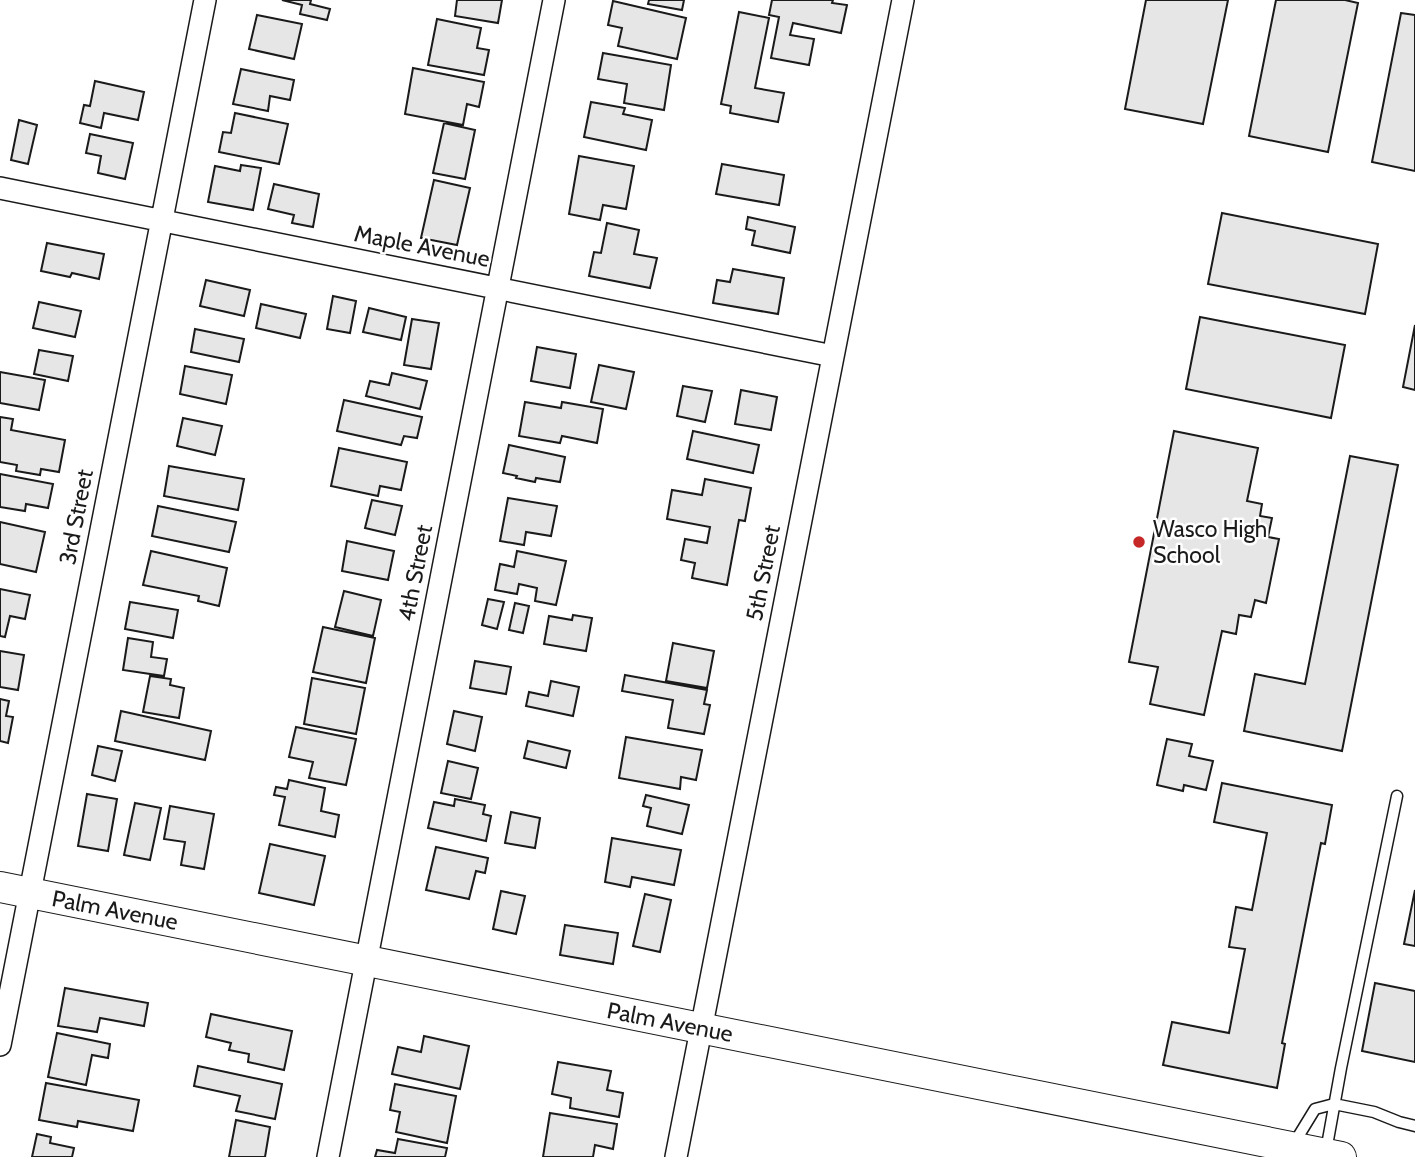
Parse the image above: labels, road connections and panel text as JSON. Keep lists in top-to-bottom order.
{
  "streets": {
    "main road": ["Palm Avenue"],
    "street": [
      "Maple Avenue",
      "3rd Street",
      "4th Street",
      "5th Street"
    ]
  },
  "crossings": [
    ["Maple Avenue", "3rd Street"],
    ["Maple Avenue", "4th Street"],
    ["Maple Avenue", "5th Street"],
    ["3rd Street", "Palm Avenue"],
    ["4th Street", "Palm Avenue"],
    ["5th Street", "Palm Avenue"]
  ],
  "places": ["Wasco High School"]
}
